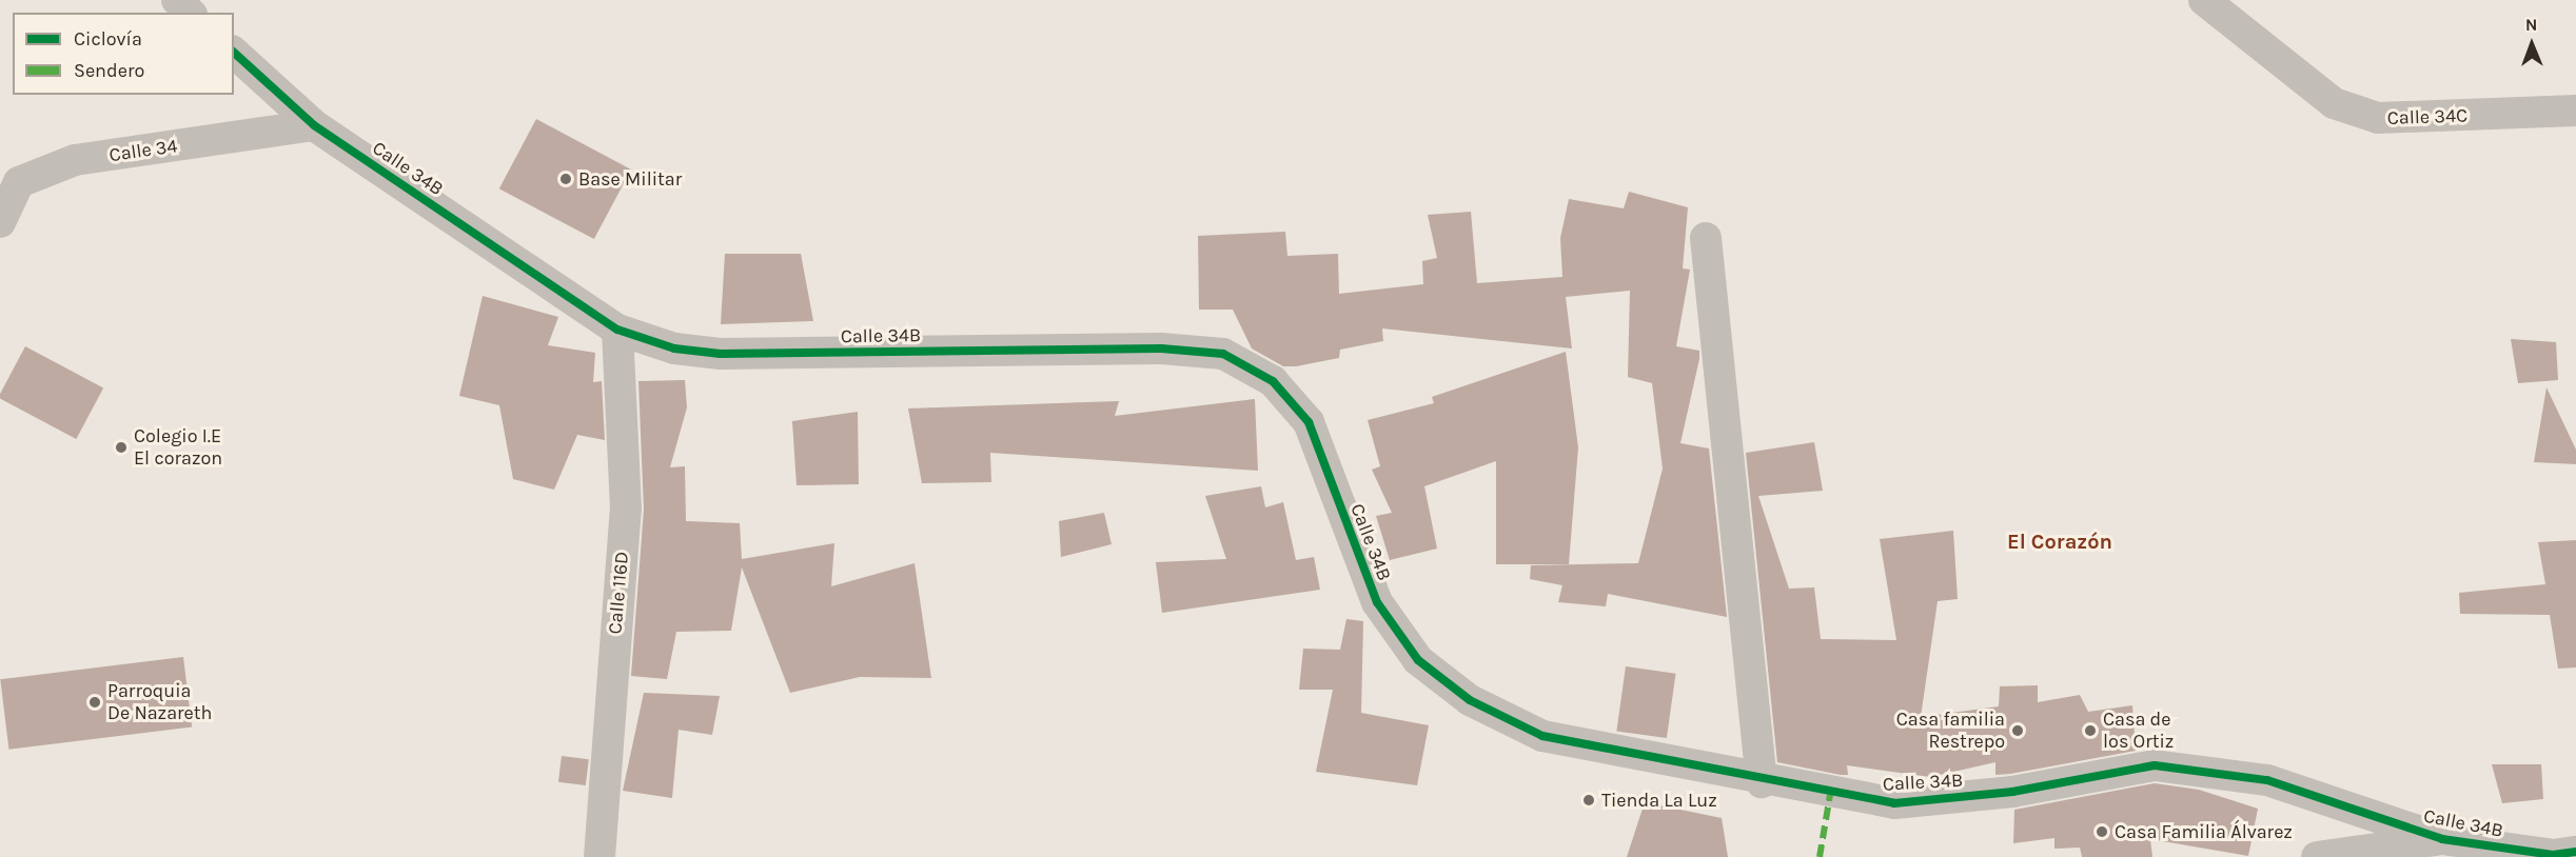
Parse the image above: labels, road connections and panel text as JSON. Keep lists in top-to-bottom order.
{
  "streets": {
    "street": [
      "Calle 34C",
      "Calle 34",
      "Calle 34B",
      "Calle 116D"
    ]
  },
  "crossings": [
    ["Calle 34", "Calle 34B"],
    ["Calle 34B", "Calle 116D"]
  ],
  "districts": ["El Corazón"],
  "places": [
    "Base Militar",
    "Colegio I.E El corazon",
    "Parroquia De Nazareth",
    "Casa familia Restrepo",
    "Casa de los Ortiz",
    "Tienda La Luz",
    "Casa Familia Álvarez"
  ],
  "legend": ["Ciclovía", "Sendero"],
  "north": "top"
}
